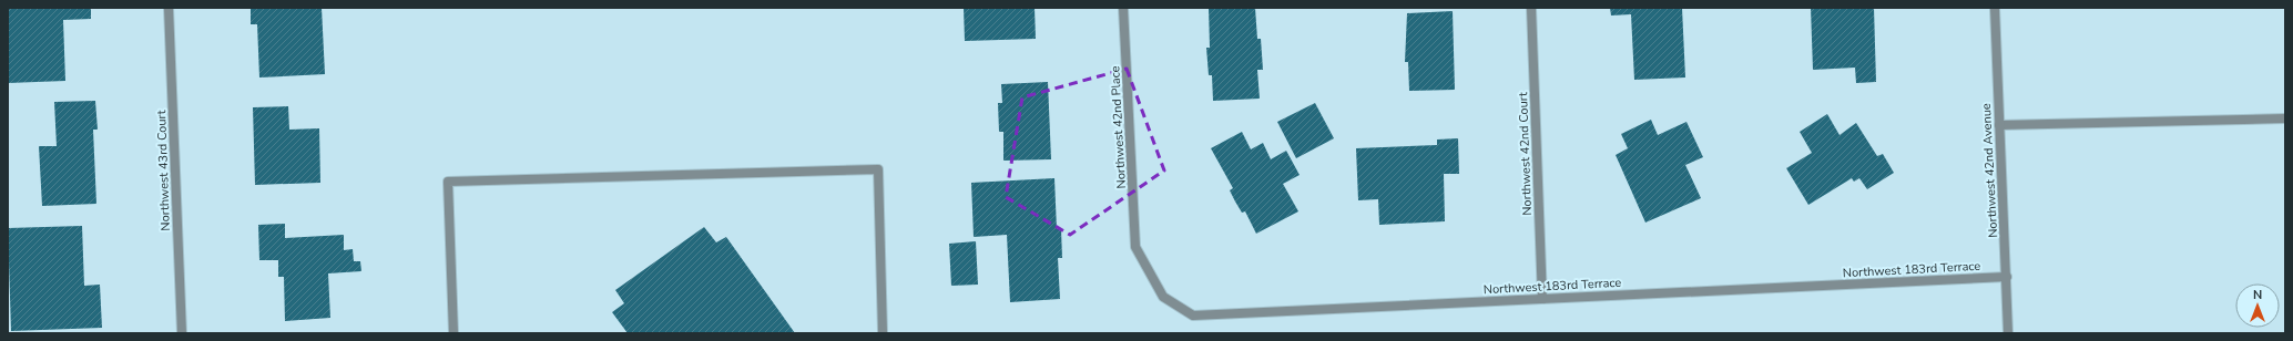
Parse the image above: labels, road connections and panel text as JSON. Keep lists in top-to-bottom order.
{
  "streets": {
    "street": [
      "Northwest 42nd Place",
      "Northwest 42nd Court",
      "Northwest 43rd Court",
      "Northwest 42nd Avenue",
      "Northwest 183rd Terrace"
    ]
  },
  "crossings": [
    ["Northwest 42nd Place", "Northwest 183rd Terrace"],
    ["Northwest 42nd Court", "Northwest 183rd Terrace"],
    ["Northwest 42nd Avenue", "Northwest 183rd Terrace"]
  ],
  "north": "top"
}
